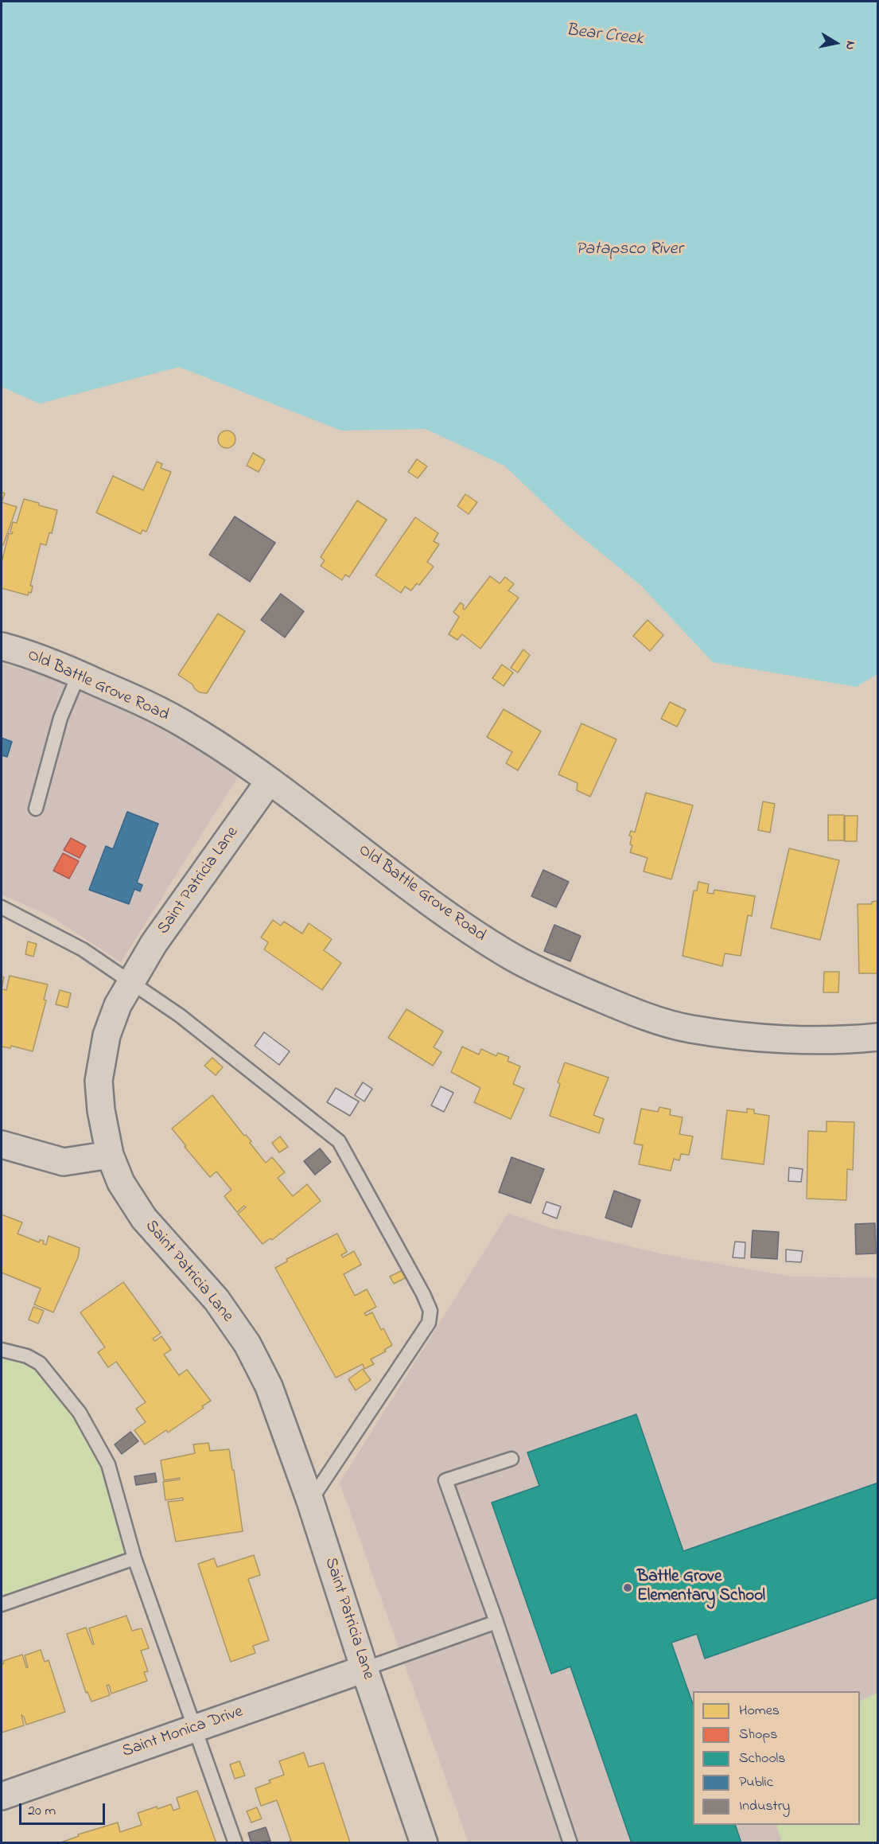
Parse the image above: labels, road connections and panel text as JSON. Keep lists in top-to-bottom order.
{
  "streets": {
    "street": ["Old Battle Grove Road", "Saint Patricia Lane", "Saint Monica Drive"]
  },
  "crossings": [
    ["Old Battle Grove Road", "Saint Patricia Lane"],
    ["Saint Patricia Lane", "Saint Monica Drive"]
  ],
  "water": ["Bear Creek", "Patapsco River"],
  "places": ["Battle Grove Elementary School"],
  "legend": [
    "Homes",
    "Shops",
    "Schools",
    "Public",
    "Industry"
  ],
  "scale_bar": "20 m",
  "north": "right"
}
